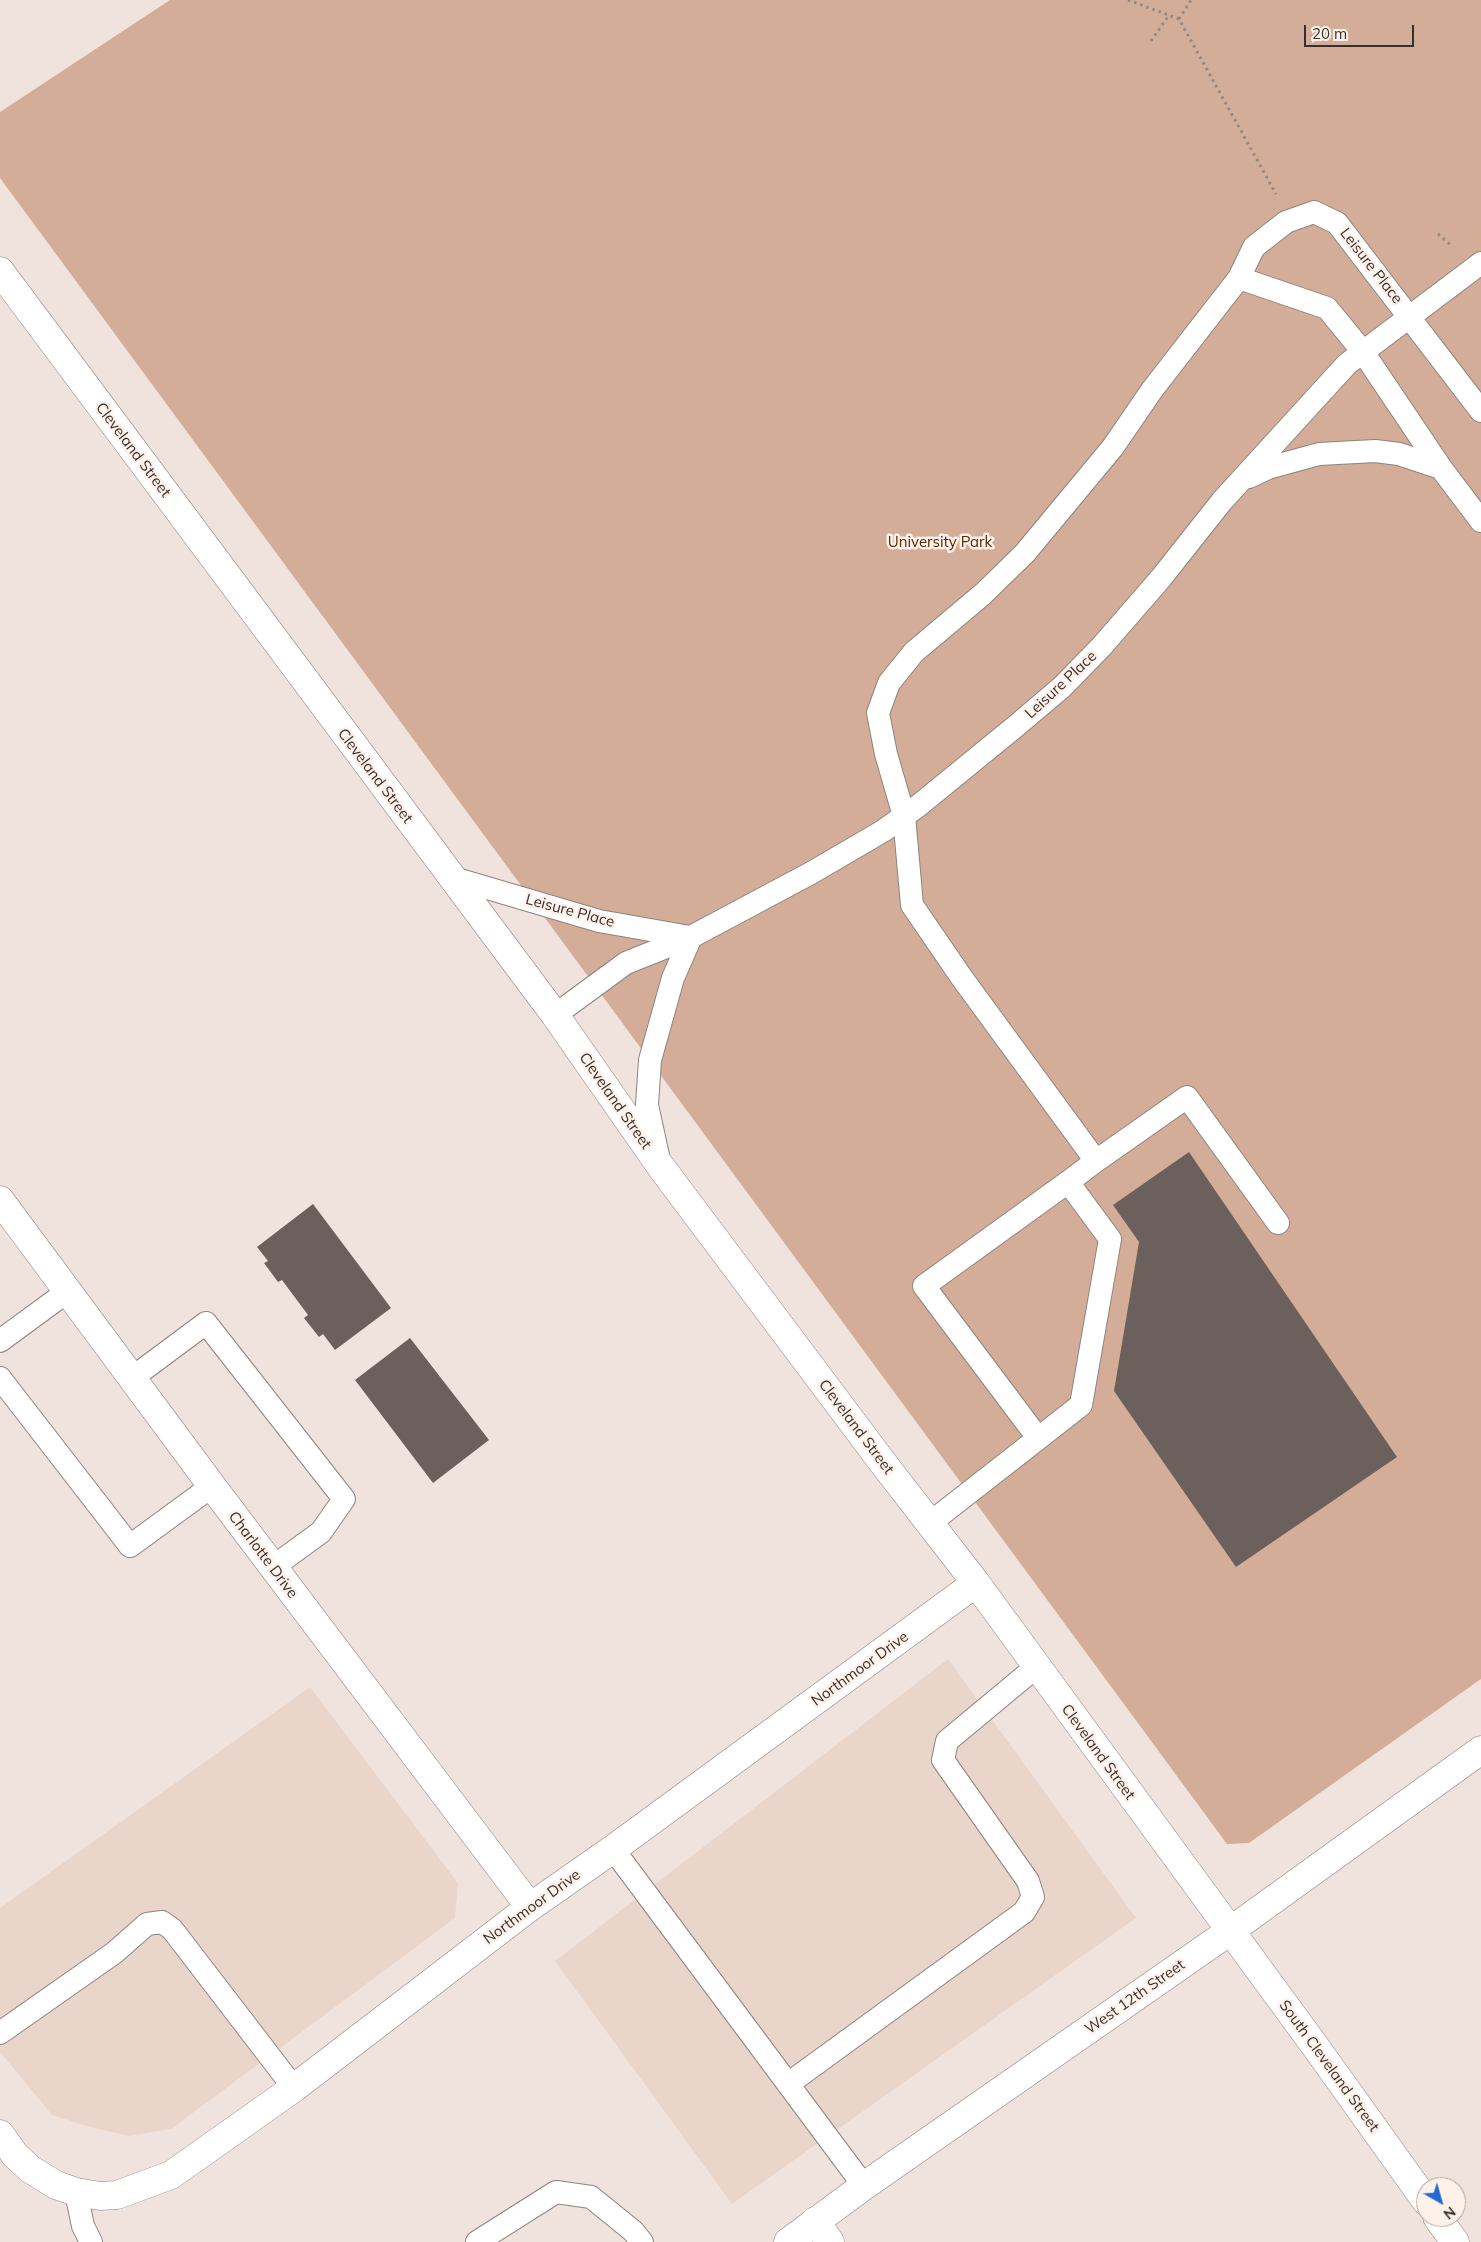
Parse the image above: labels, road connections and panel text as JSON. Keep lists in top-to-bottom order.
{
  "streets": {
    "street": [
      "Cleveland Street",
      "Charlotte Drive",
      "Northmoor Drive",
      "West 12th Street",
      "South Cleveland Street"
    ],
    "lane": ["Leisure Place"]
  },
  "crossings": [
    ["Leisure Place", "Cleveland Street"],
    ["Cleveland Street", "Northmoor Drive"],
    ["Cleveland Street", "West 12th Street"],
    ["Cleveland Street", "South Cleveland Street"],
    ["Charlotte Drive", "Northmoor Drive"],
    ["West 12th Street", "South Cleveland Street"]
  ],
  "parks": ["University Park"],
  "scale_bar": "20 m",
  "north": "bottom right"
}
